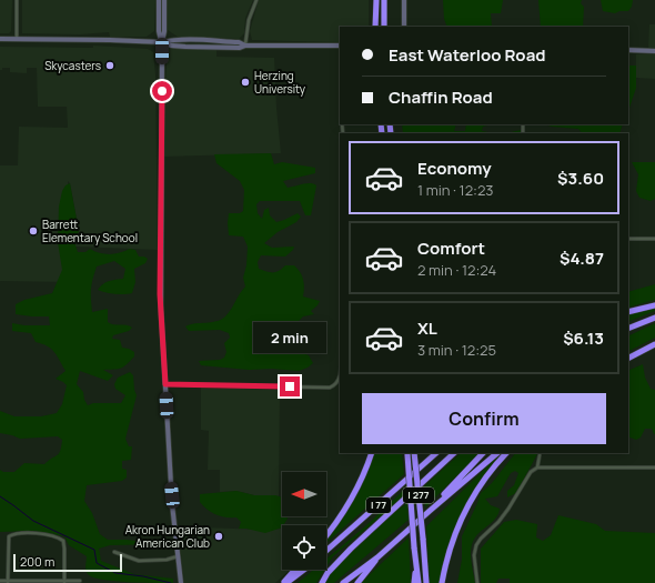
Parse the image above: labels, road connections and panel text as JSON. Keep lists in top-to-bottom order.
{
  "streets": {
    "highway": ["I 277", "I 77"]
  },
  "places": [
    "Skycasters",
    "Herzing University",
    "Barrett Elementary School",
    "Akron Hungarian American Club"
  ],
  "scale_bar": "200 m",
  "north": "left",
  "page": {
    "banner": ["East Waterloo Road", "Chaffin Road"],
    "list": [
      {
        "name": "Economy",
        "note": "1 min · 12:23",
        "value": "$3.60"
      },
      {
        "name": "Comfort",
        "note": "2 min · 12:24",
        "value": "$4.87"
      },
      {
        "name": "XL",
        "note": "3 min · 12:25",
        "value": "$6.13"
      }
    ],
    "bubble": "2 min",
    "buttons": "Confirm",
    "scale": "200 m"
  }
}
